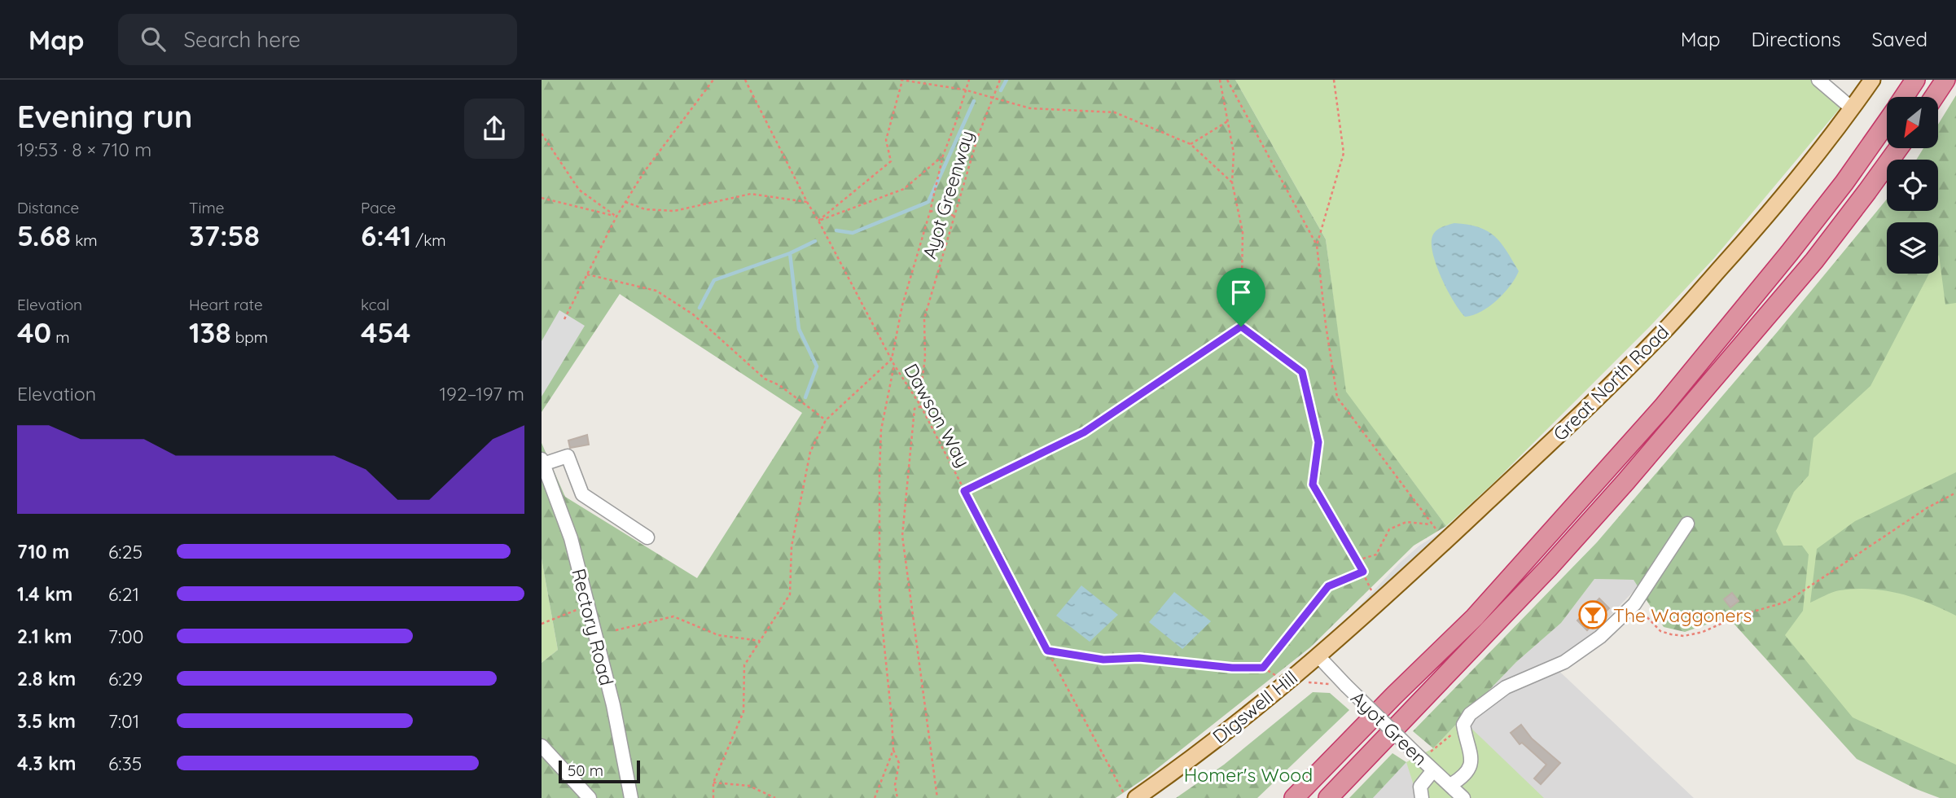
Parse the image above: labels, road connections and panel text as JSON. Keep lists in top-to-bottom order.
{
  "streets": {
    "main road": ["Great North Road", "Digswell Hill"],
    "street": ["Rectory Road", "Ayot Green"],
    "path": ["Ayot Greenway", "Dawson Way"]
  },
  "crossings": [
    ["Ayot Greenway", "Dawson Way"],
    ["Great North Road", "Digswell Hill"],
    ["Great North Road", "Ayot Green"],
    ["Dawson Way", "Digswell Hill"],
    ["Digswell Hill", "Ayot Green"]
  ],
  "parks": ["Homer's Wood"],
  "places": {
    "bar": ["The Waggoners"]
  },
  "scale_bar": "50 m",
  "north": "bottom left",
  "page": {
    "header": "Map",
    "search": "Search here",
    "nav": ["Map", "Directions", "Saved"],
    "heading": ["Evening run", "19:53 · 8 × 710 m"],
    "stats": [
      ["Distance", "5.68 km"],
      ["Time", "37:58"],
      ["Pace", "6:41 /km"],
      ["Elevation", "40 m"],
      ["Heart rate", "138 bpm"],
      ["kcal", "454"]
    ],
    "chart": ["Elevation", "192–197 m"],
    "list": [
      {
        "name": "710 m",
        "note": "6:25"
      },
      {
        "name": "1.4 km",
        "note": "6:21"
      },
      {
        "name": "2.1 km",
        "note": "7:00"
      },
      {
        "name": "2.8 km",
        "note": "6:29"
      },
      {
        "name": "3.5 km",
        "note": "7:01"
      },
      {
        "name": "4.3 km",
        "note": "6:35"
      }
    ],
    "scale": "50 m"
  }
}
